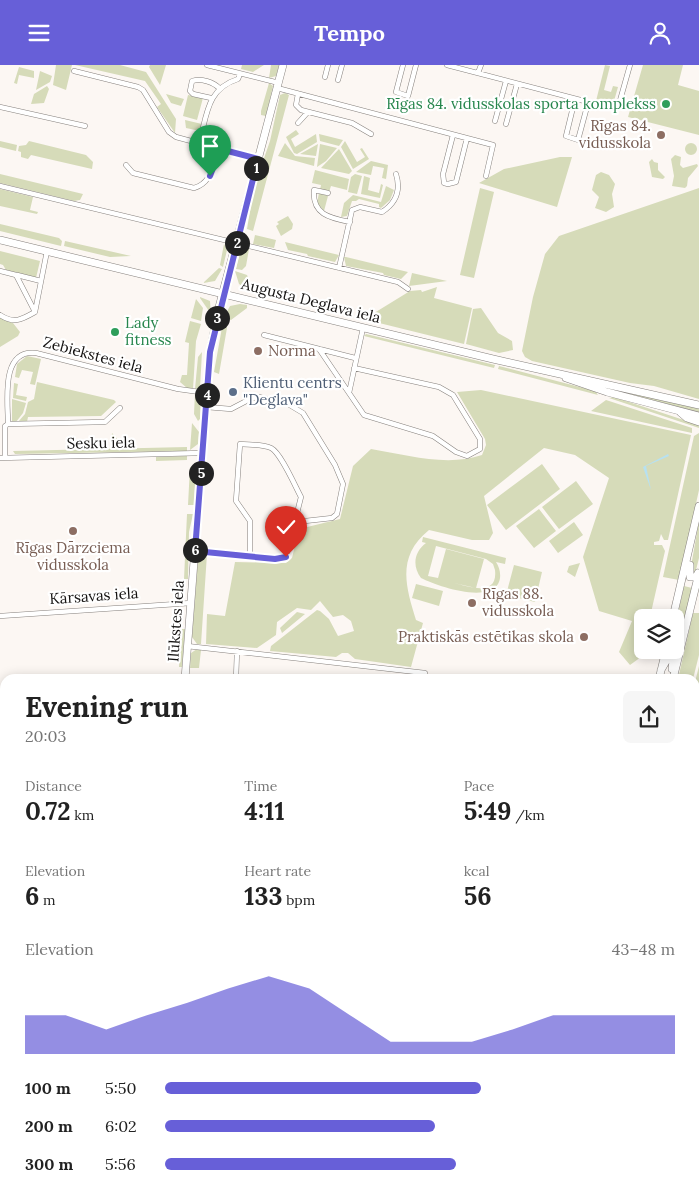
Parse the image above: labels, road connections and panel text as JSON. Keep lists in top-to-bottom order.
{
  "streets": {
    "street": [
      "Augusta Deglava iela",
      "Zebiekstes iela",
      "Sesku iela",
      "Kārsavas iela",
      "Ilūkstes iela"
    ]
  },
  "crossings": [
    ["Augusta Deglava iela", "Ilūkstes iela"],
    ["Zebiekstes iela", "Sesku iela"],
    ["Zebiekstes iela", "Ilūkstes iela"],
    ["Sesku iela", "Ilūkstes iela"],
    ["Kārsavas iela", "Ilūkstes iela"]
  ],
  "places": [
    "Rīgas 84. vidusskolas sporta komplekss",
    "Rīgas 84. vidusskola",
    "Lady fitness",
    "Norma",
    "Klientu centrs \"Deglava\"",
    "Rīgas Dārzciema vidusskola",
    "Rīgas 88. vidusskola",
    "Praktiskās estētikas skola"
  ],
  "page": {
    "header": "Tempo",
    "pins": [
      "1",
      "2",
      "3",
      "4",
      "5",
      "6"
    ],
    "heading": ["Evening run", "20:03"],
    "stats": [
      ["Distance", "0.72 km"],
      ["Time", "4:11"],
      ["Pace", "5:49 /km"],
      ["Elevation", "6 m"],
      ["Heart rate", "133 bpm"],
      ["kcal", "56"]
    ],
    "chart": ["Elevation", "43–48 m"],
    "list": [
      {
        "name": "100 m",
        "note": "5:50"
      },
      {
        "name": "200 m",
        "note": "6:02"
      },
      {
        "name": "300 m",
        "note": "5:56"
      }
    ]
  }
}
